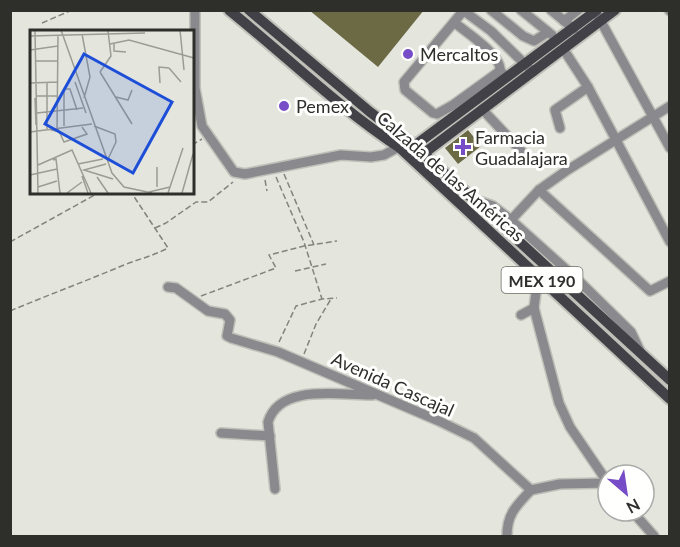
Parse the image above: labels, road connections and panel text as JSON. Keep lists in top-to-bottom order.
{
  "streets": {
    "main road": ["Calzada de las Américas", "MEX 190"],
    "street": ["Avenida Cascajal"]
  },
  "places": {
    "other": ["Mercaltos", "Pemex"],
    "health": ["Farmacia Guadalajara"]
  },
  "north": "bottom right"
}
